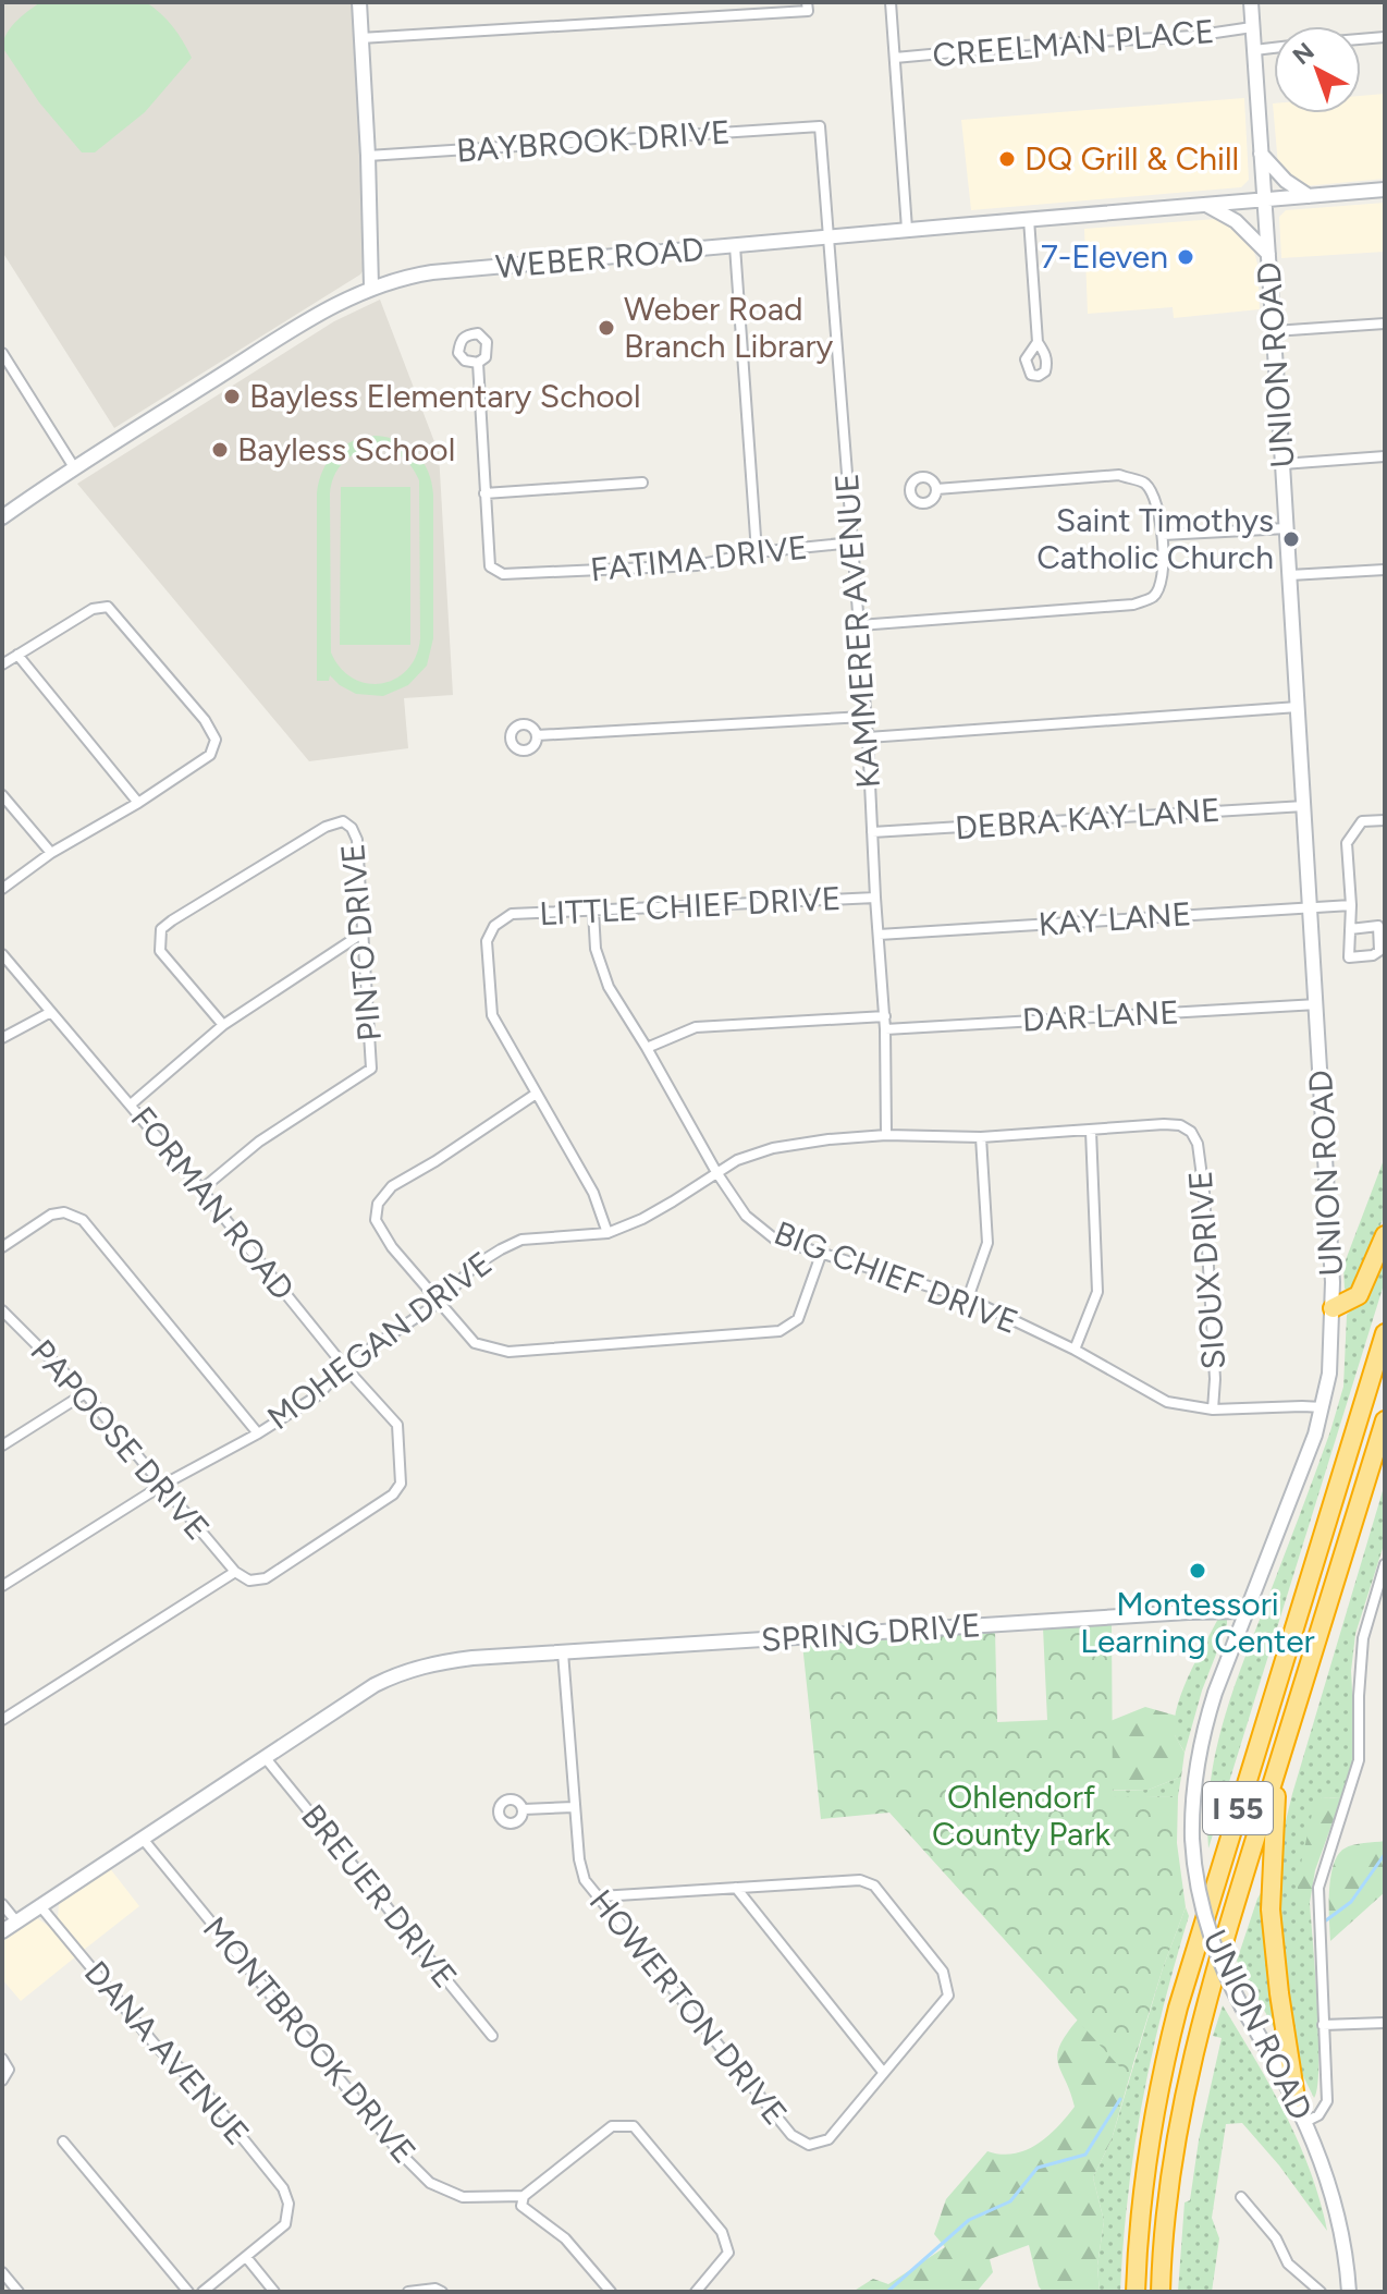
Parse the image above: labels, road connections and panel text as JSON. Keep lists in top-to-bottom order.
{
  "streets": {
    "highway": ["I 55"],
    "main road": ["WEBER ROAD", "UNION ROAD", "SPRING DRIVE"],
    "street": [
      "CREELMAN PLACE",
      "BAYBROOK DRIVE",
      "FATIMA DRIVE",
      "KAMMERER AVENUE",
      "DEBRA KAY LANE",
      "LITTLE CHIEF DRIVE",
      "KAY LANE",
      "PINTO DRIVE",
      "DAR LANE",
      "FORMAN ROAD",
      "SIOUX DRIVE",
      "BIG CHIEF DRIVE",
      "MOHEGAN DRIVE",
      "PAPOOSE DRIVE",
      "BREUER DRIVE",
      "HOWERTON DRIVE",
      "MONTBROOK DRIVE",
      "DANA AVENUE"
    ]
  },
  "crossings": [
    ["CREELMAN PLACE", "UNION ROAD"],
    ["BAYBROOK DRIVE", "KAMMERER AVENUE"],
    ["WEBER ROAD", "UNION ROAD"],
    ["WEBER ROAD", "KAMMERER AVENUE"],
    ["UNION ROAD", "DEBRA KAY LANE"],
    ["UNION ROAD", "KAY LANE"],
    ["UNION ROAD", "DAR LANE"],
    ["UNION ROAD", "BIG CHIEF DRIVE"],
    ["UNION ROAD", "SPRING DRIVE"],
    ["FATIMA DRIVE", "KAMMERER AVENUE"],
    ["KAMMERER AVENUE", "DEBRA KAY LANE"],
    ["KAMMERER AVENUE", "LITTLE CHIEF DRIVE"],
    ["KAMMERER AVENUE", "KAY LANE"],
    ["KAMMERER AVENUE", "DAR LANE"],
    ["KAMMERER AVENUE", "MOHEGAN DRIVE"],
    ["LITTLE CHIEF DRIVE", "BIG CHIEF DRIVE"],
    ["PINTO DRIVE", "FORMAN ROAD"],
    ["FORMAN ROAD", "MOHEGAN DRIVE"],
    ["FORMAN ROAD", "PAPOOSE DRIVE"],
    ["SIOUX DRIVE", "BIG CHIEF DRIVE"],
    ["SIOUX DRIVE", "MOHEGAN DRIVE"],
    ["BIG CHIEF DRIVE", "MOHEGAN DRIVE"],
    ["MOHEGAN DRIVE", "PAPOOSE DRIVE"],
    ["SPRING DRIVE", "BREUER DRIVE"],
    ["SPRING DRIVE", "HOWERTON DRIVE"]
  ],
  "parks": ["Ohlendorf County Park"],
  "places": [
    "DQ Grill & Chill",
    "7-Eleven",
    "Weber Road Branch Library",
    "Bayless Elementary School",
    "Bayless School",
    "Saint Timothys Catholic Church",
    "Montessori Learning Center"
  ],
  "north": "top left"
}
